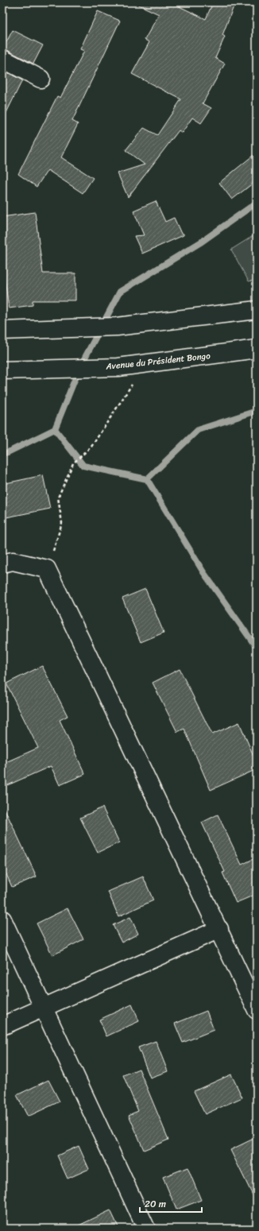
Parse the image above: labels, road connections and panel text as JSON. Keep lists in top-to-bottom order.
{
  "streets": {
    "street": ["Avenue du Président Bongo"]
  },
  "scale_bar": "20 m"
}
